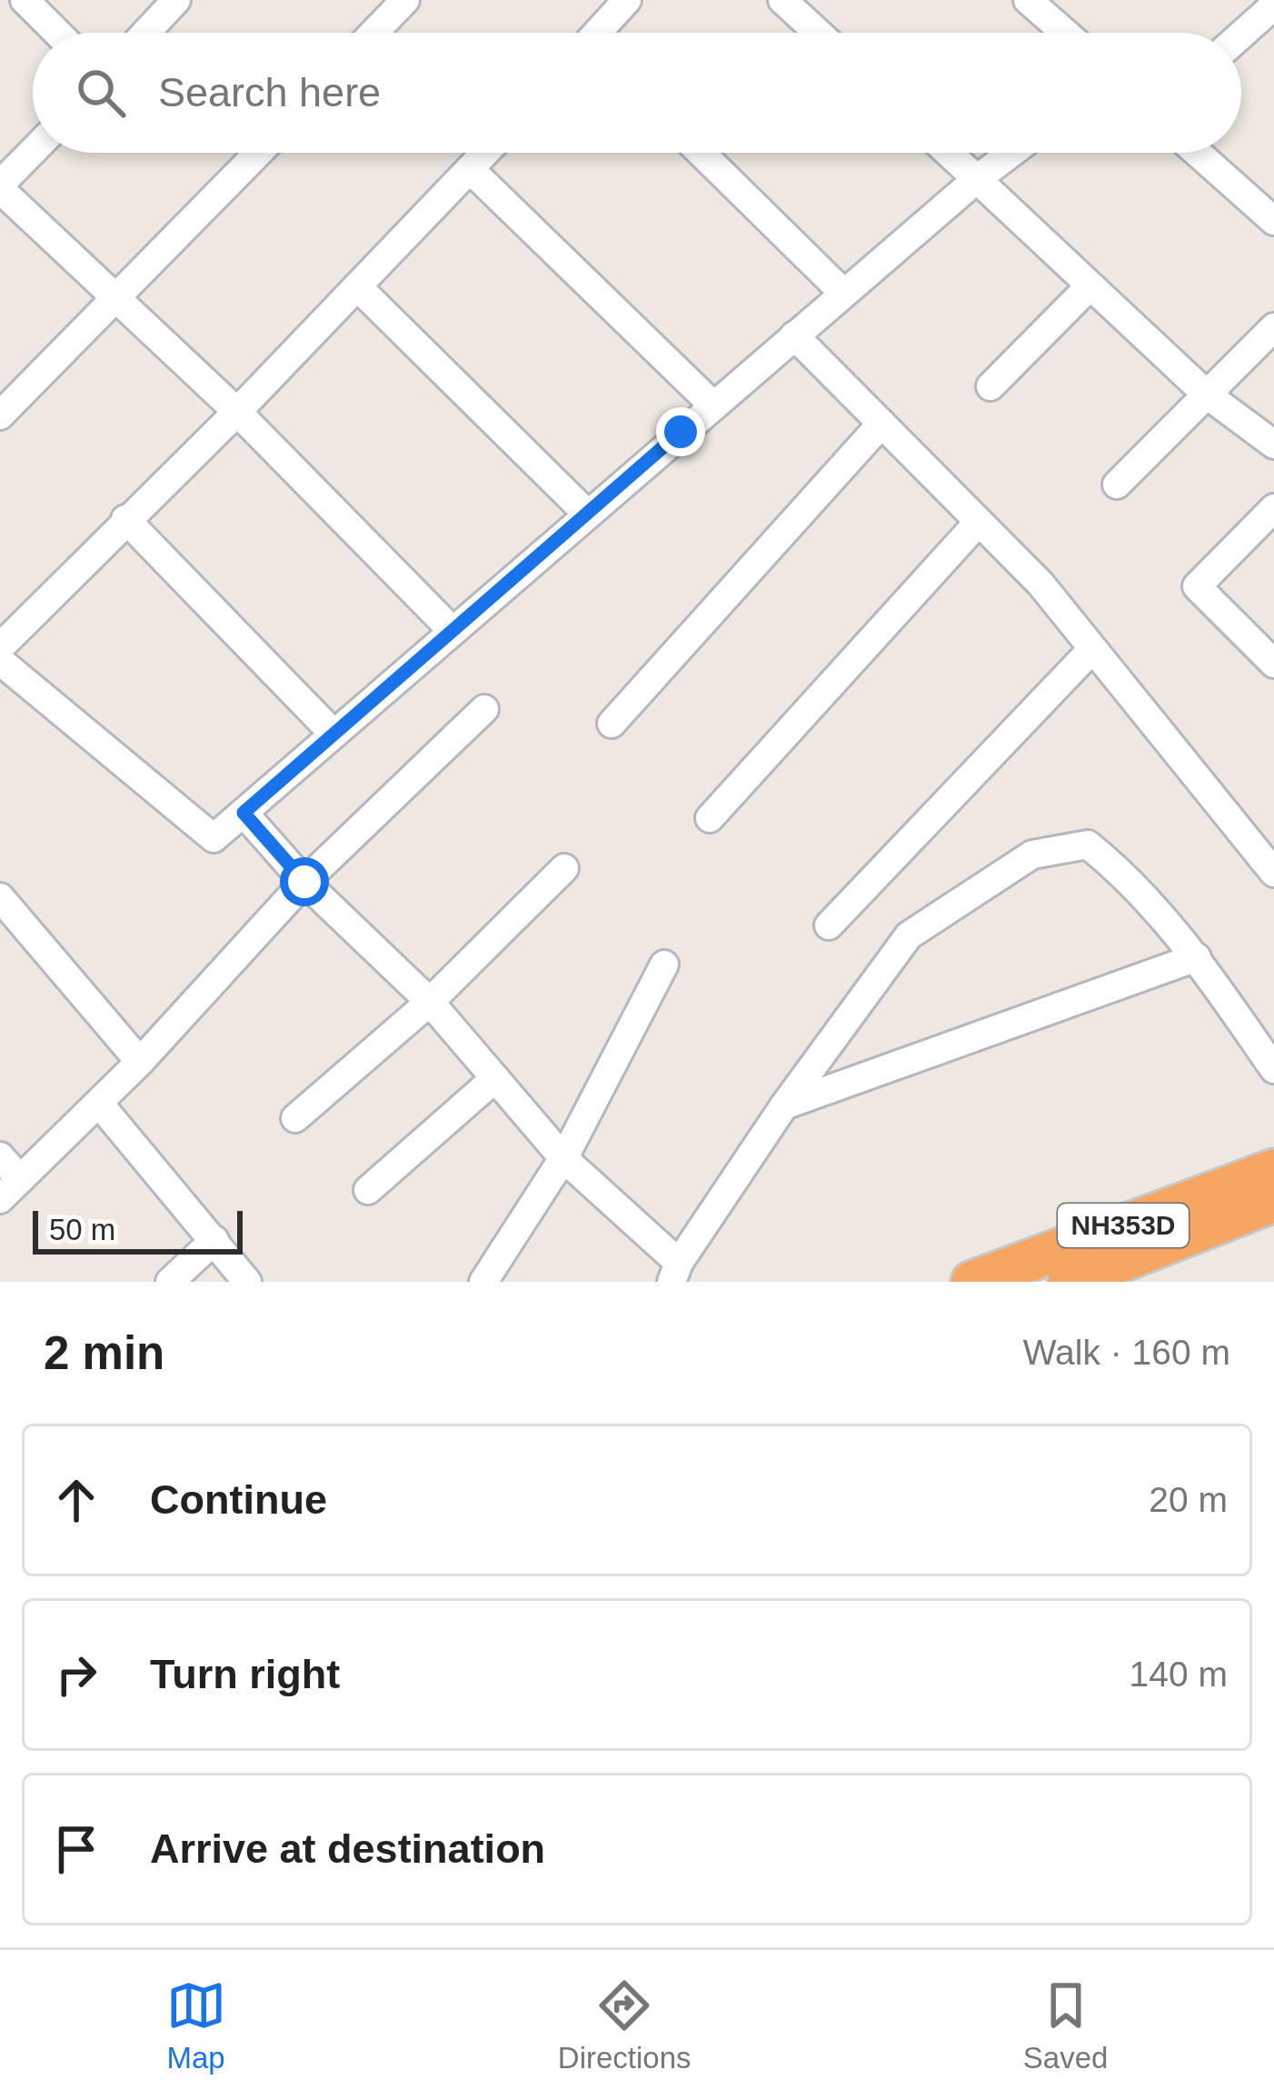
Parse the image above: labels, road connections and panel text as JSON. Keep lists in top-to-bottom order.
{
  "streets": {
    "highway": ["NH353D"]
  },
  "scale_bar": "50 m",
  "page": {
    "search": "Search here",
    "scale": "50 m",
    "heading": ["2 min", "Walk · 160 m"],
    "list": [
      ["Continue", "20 m"],
      ["Turn right", "140 m"],
      "Arrive at destination"
    ],
    "nav": ["Map", "Directions", "Saved"]
  }
}
